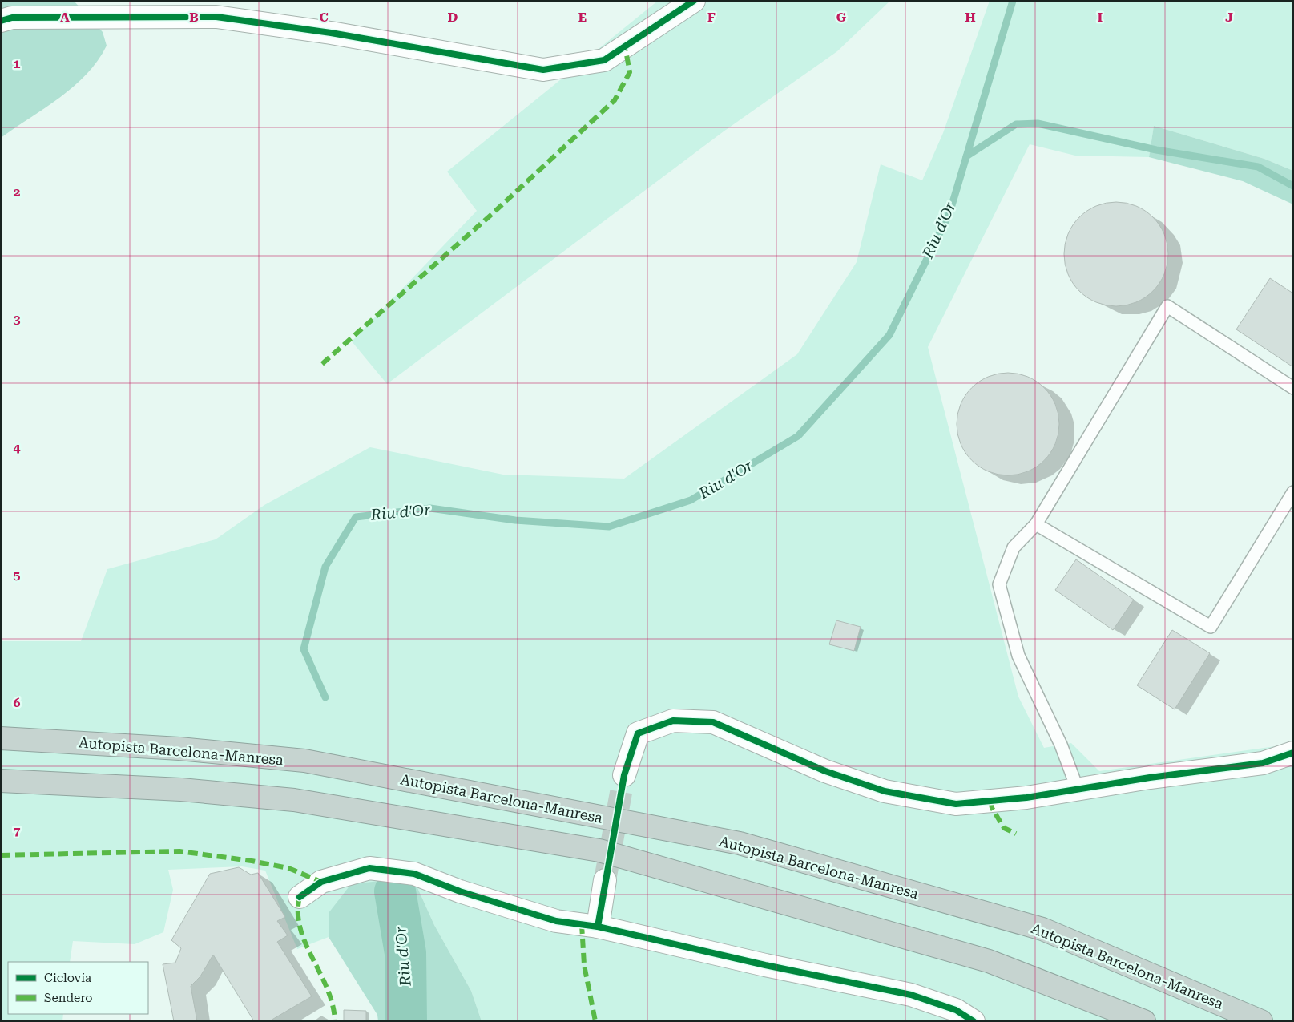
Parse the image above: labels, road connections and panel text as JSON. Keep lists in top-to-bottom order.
{
  "streets": {
    "highway": ["Autopista Barcelona-Manresa"]
  },
  "water": ["Riu d'Or"],
  "legend": ["Ciclovía", "Sendero"],
  "grid": {
    "columns": [
      "A",
      "B",
      "C",
      "D",
      "E",
      "F",
      "G",
      "H",
      "I",
      "J"
    ],
    "rows": [
      "1",
      "2",
      "3",
      "4",
      "5",
      "6",
      "7"
    ]
  }
}
